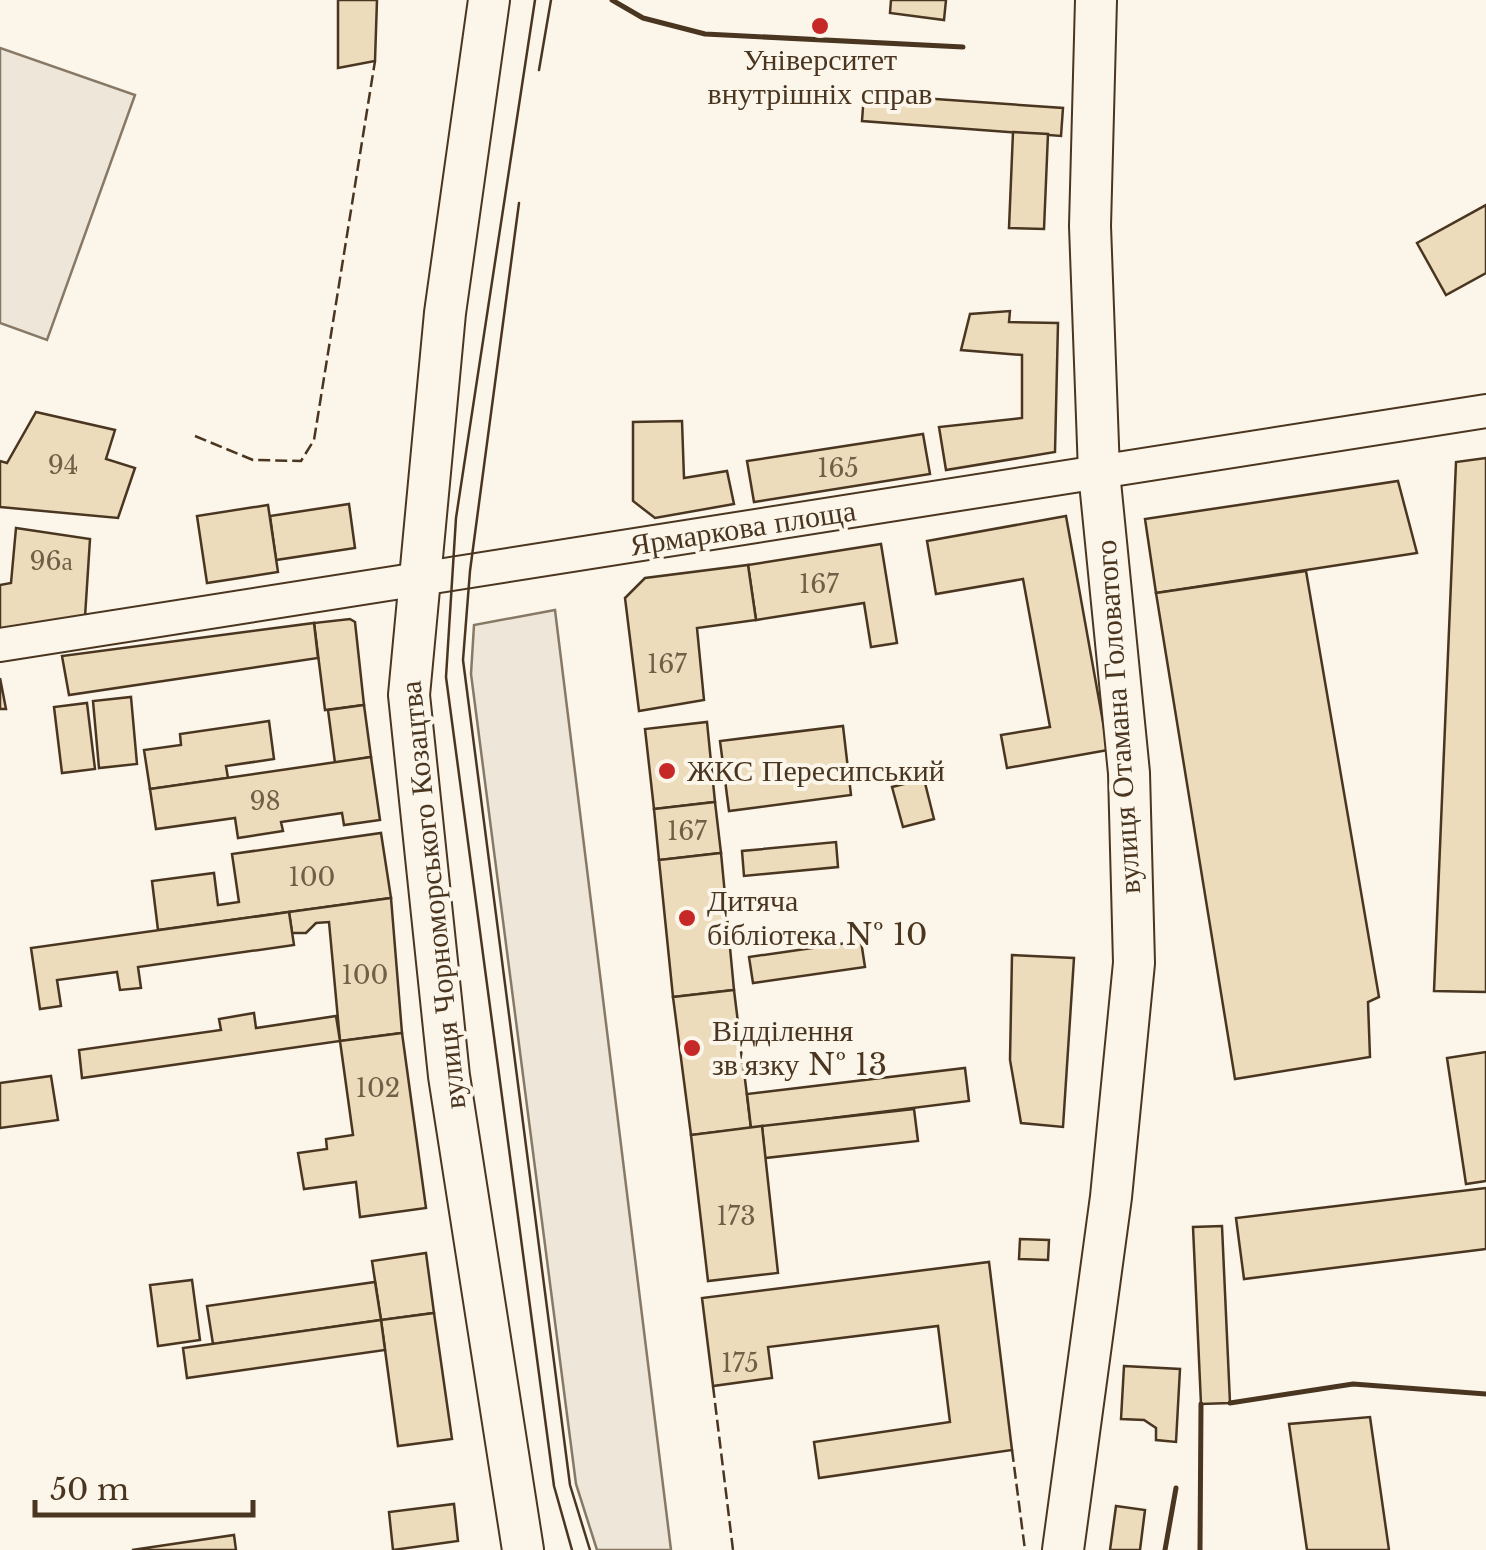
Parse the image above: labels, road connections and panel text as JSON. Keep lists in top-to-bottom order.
{
  "streets": {
    "main road": ["вулиця Отамана Головатого", "вулиця Чорноморського Козацтва"],
    "street": ["Ярмаркова площа"]
  },
  "crossings": [
    ["Ярмаркова площа", "вулиця Отамана Головатого"],
    ["Ярмаркова площа", "вулиця Чорноморського Козацтва"]
  ],
  "places": [
    "Університет внутрішніх справ",
    "ЖКС Пересипський",
    "Дитяча бібліотека № 10",
    "Відділення зв'язку № 13"
  ],
  "house_numbers": [
    "94",
    "165",
    "96а",
    "167",
    "167",
    "98",
    "167",
    "100",
    "100",
    "102",
    "173",
    "175"
  ],
  "scale_bar": "50 m"
}
